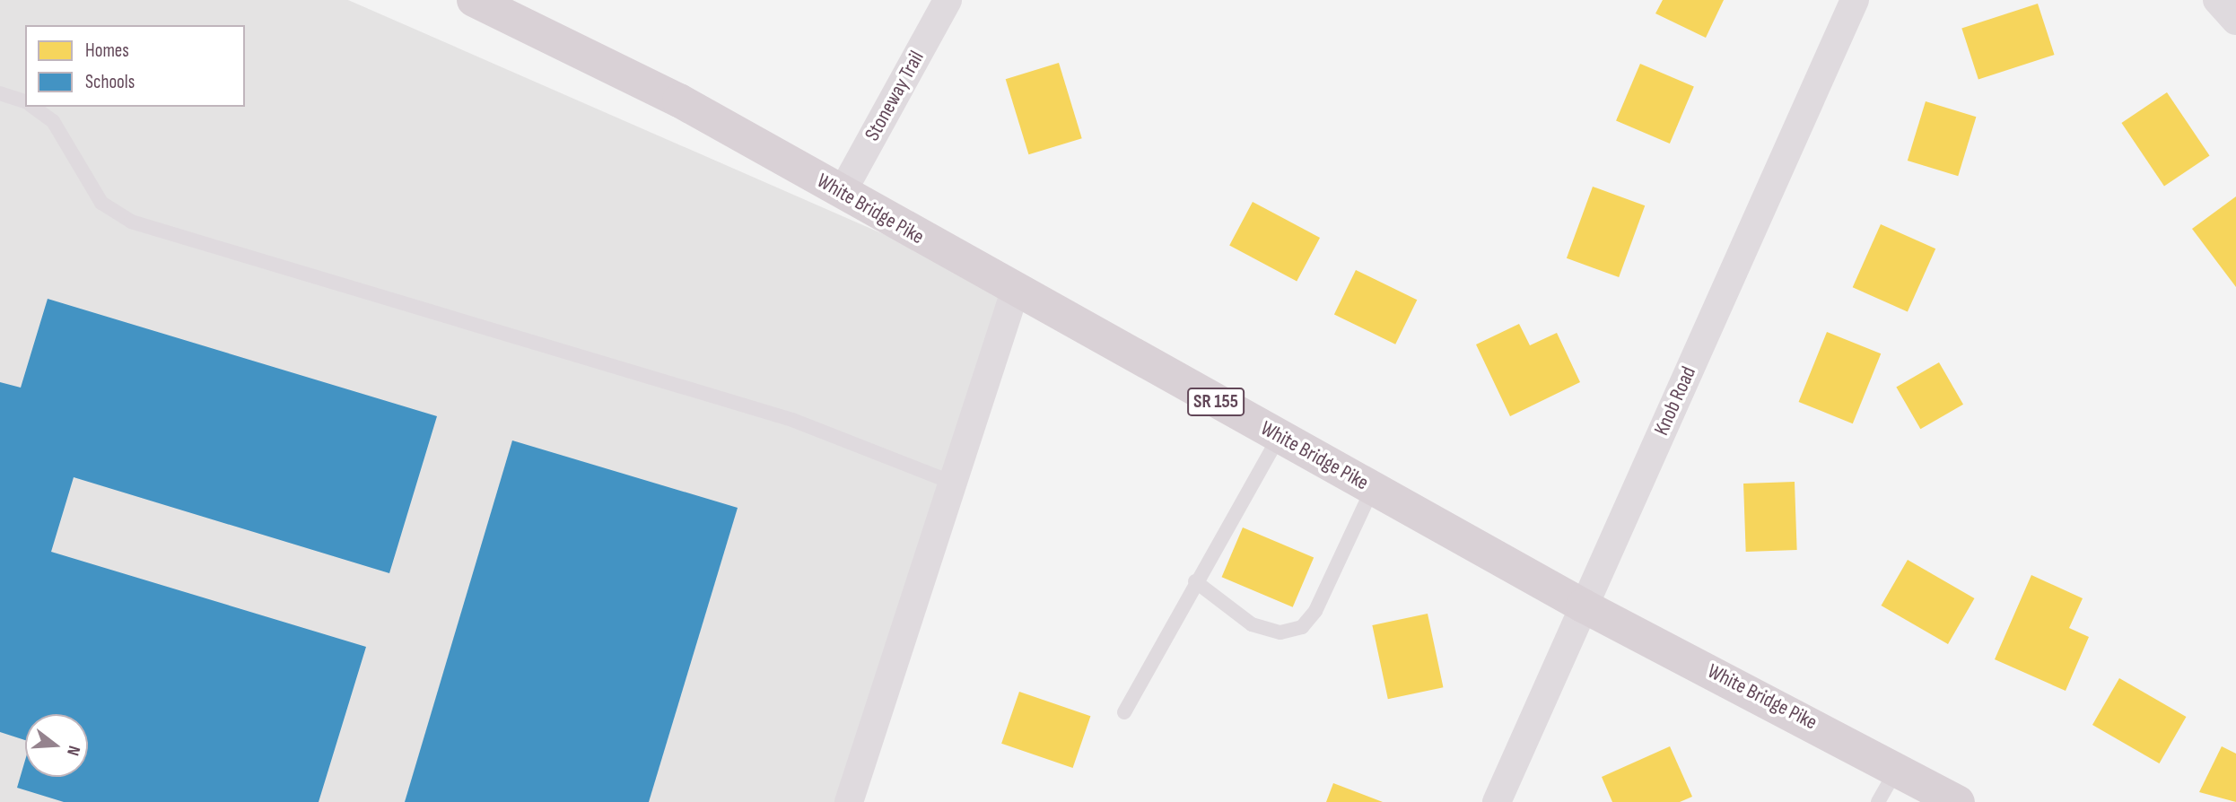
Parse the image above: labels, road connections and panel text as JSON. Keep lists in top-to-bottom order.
{
  "streets": {
    "main road": ["White Bridge Pike", "SR 155"],
    "street": ["Stoneway Trail", "Knob Road"]
  },
  "crossings": [
    ["Stoneway Trail", "White Bridge Pike"],
    ["White Bridge Pike", "Knob Road"]
  ],
  "legend": ["Homes", "Schools"],
  "north": "right"
}
